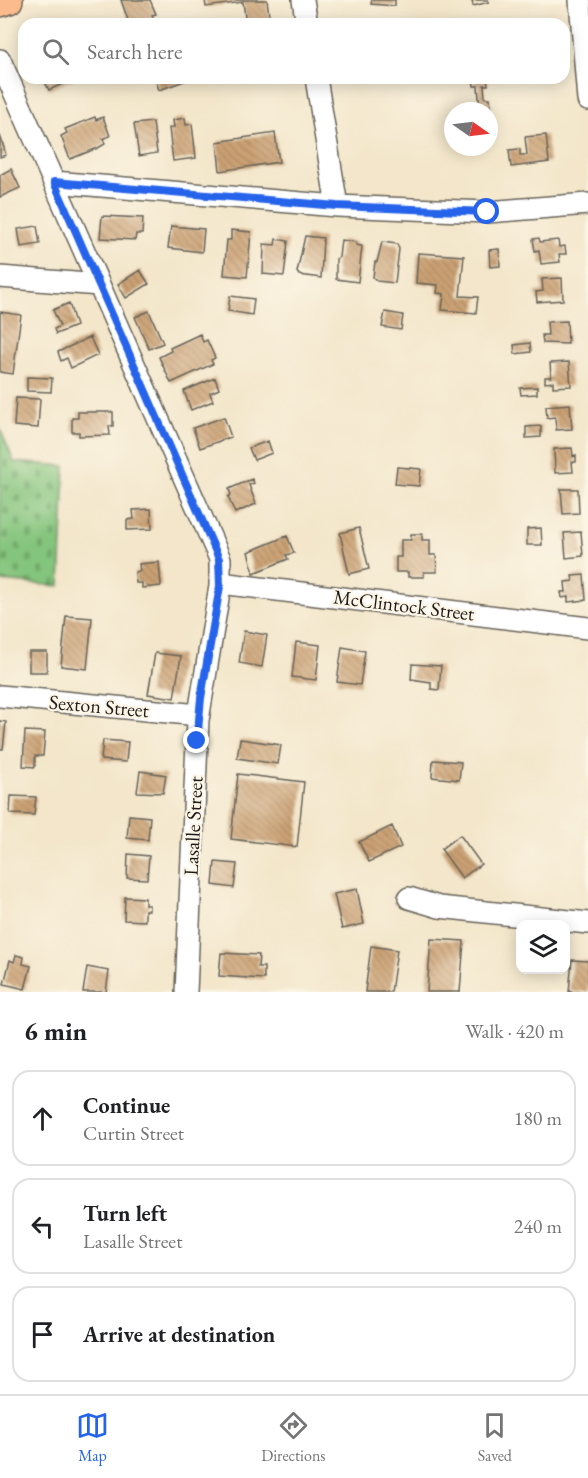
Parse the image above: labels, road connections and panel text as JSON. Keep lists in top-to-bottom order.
{
  "streets": {
    "street": ["McClintock Street", "Sexton Street", "Lasalle Street"]
  },
  "crossings": [
    ["McClintock Street", "Lasalle Street"],
    ["Sexton Street", "Lasalle Street"]
  ],
  "north": "right",
  "page": {
    "search": "Search here",
    "heading": ["6 min", "Walk · 420 m"],
    "list": [
      ["Continue", "Curtin Street", "180 m"],
      ["Turn left", "Lasalle Street", "240 m"],
      "Arrive at destination"
    ],
    "nav": ["Map", "Directions", "Saved"]
  }
}
